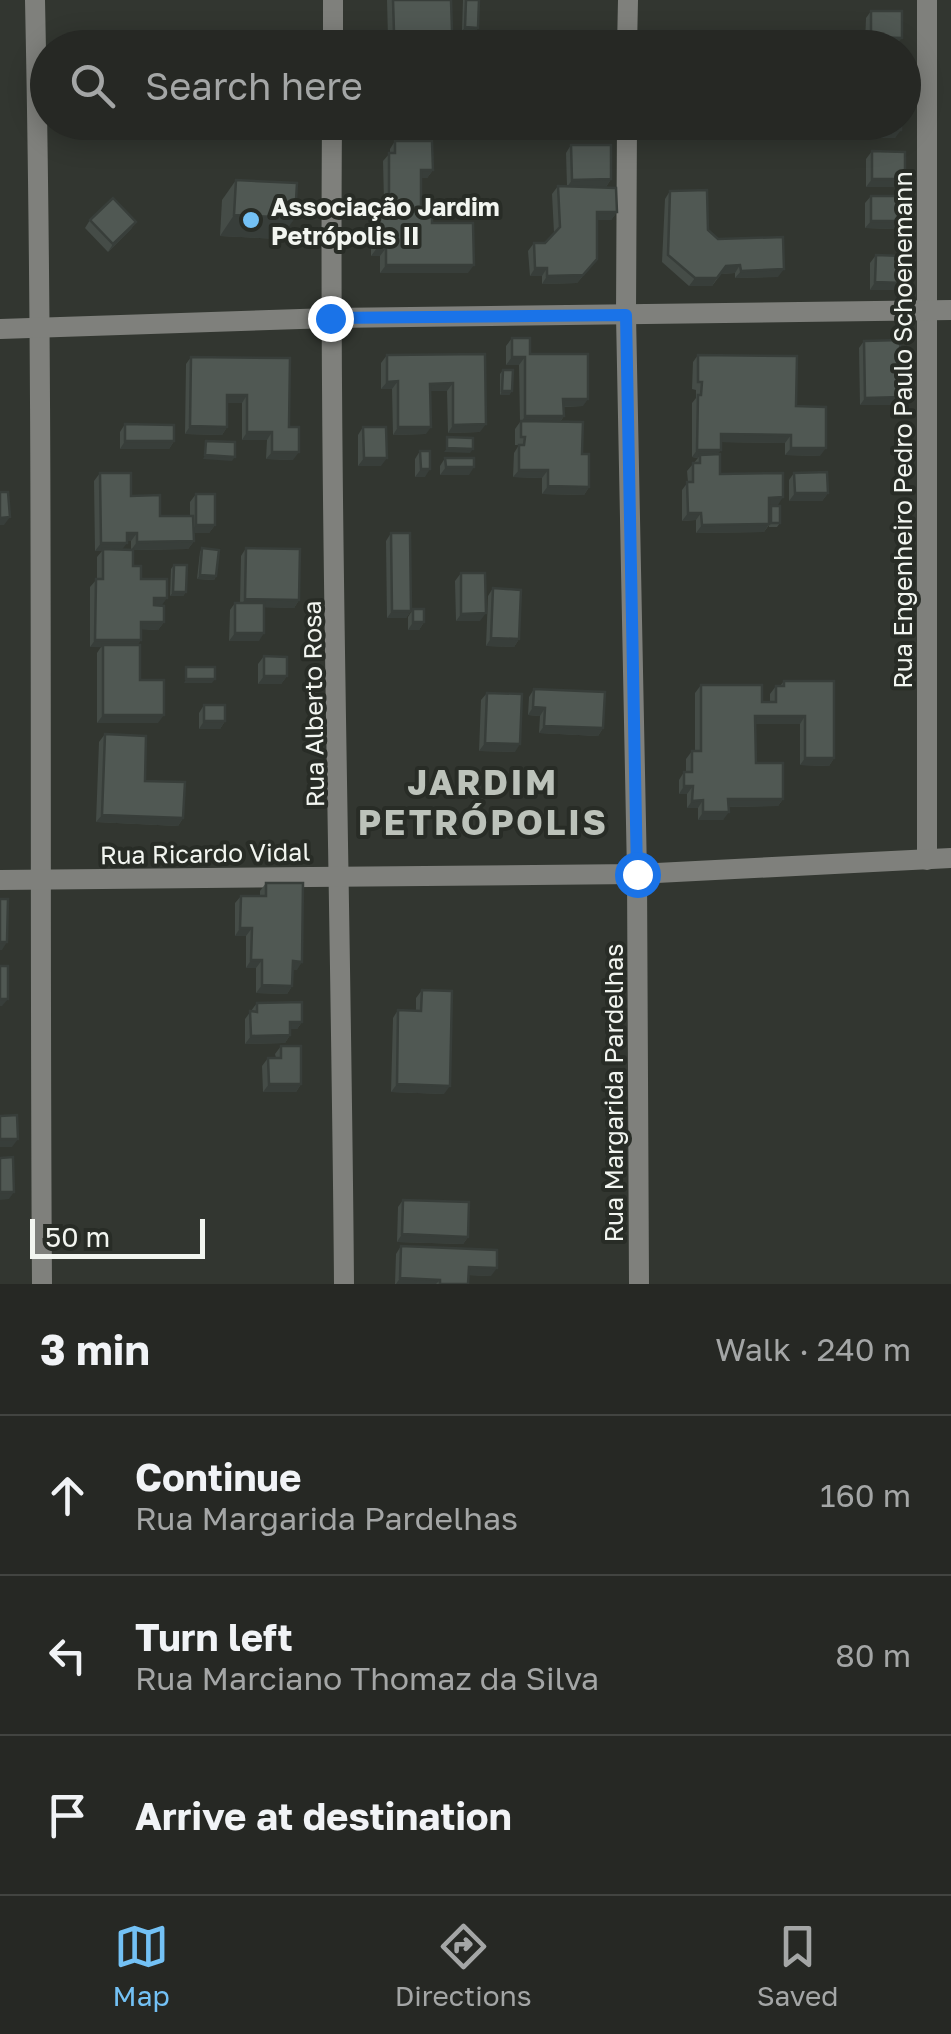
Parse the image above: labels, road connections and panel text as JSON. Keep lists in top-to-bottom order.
{
  "streets": {
    "street": [
      "Rua Engenheiro Pedro Paulo Schoenemann",
      "Rua Alberto Rosa",
      "Rua Ricardo Vidal",
      "Rua Margarida Pardelhas"
    ]
  },
  "crossings": [
    ["Rua Engenheiro Pedro Paulo Schoenemann", "Rua Ricardo Vidal"],
    ["Rua Alberto Rosa", "Rua Ricardo Vidal"],
    ["Rua Ricardo Vidal", "Rua Margarida Pardelhas"]
  ],
  "districts": ["JARDIM PETRÓPOLIS"],
  "places": ["Associação Jardim Petrópolis II"],
  "scale_bar": "50 m",
  "page": {
    "search": "Search here",
    "scale": "50 m",
    "heading": ["3 min", "Walk · 240 m"],
    "list": [
      ["Continue", "Rua Margarida Pardelhas", "160 m"],
      ["Turn left", "Rua Marciano Thomaz da Silva", "80 m"],
      "Arrive at destination"
    ],
    "nav": ["Map", "Directions", "Saved"]
  }
}
